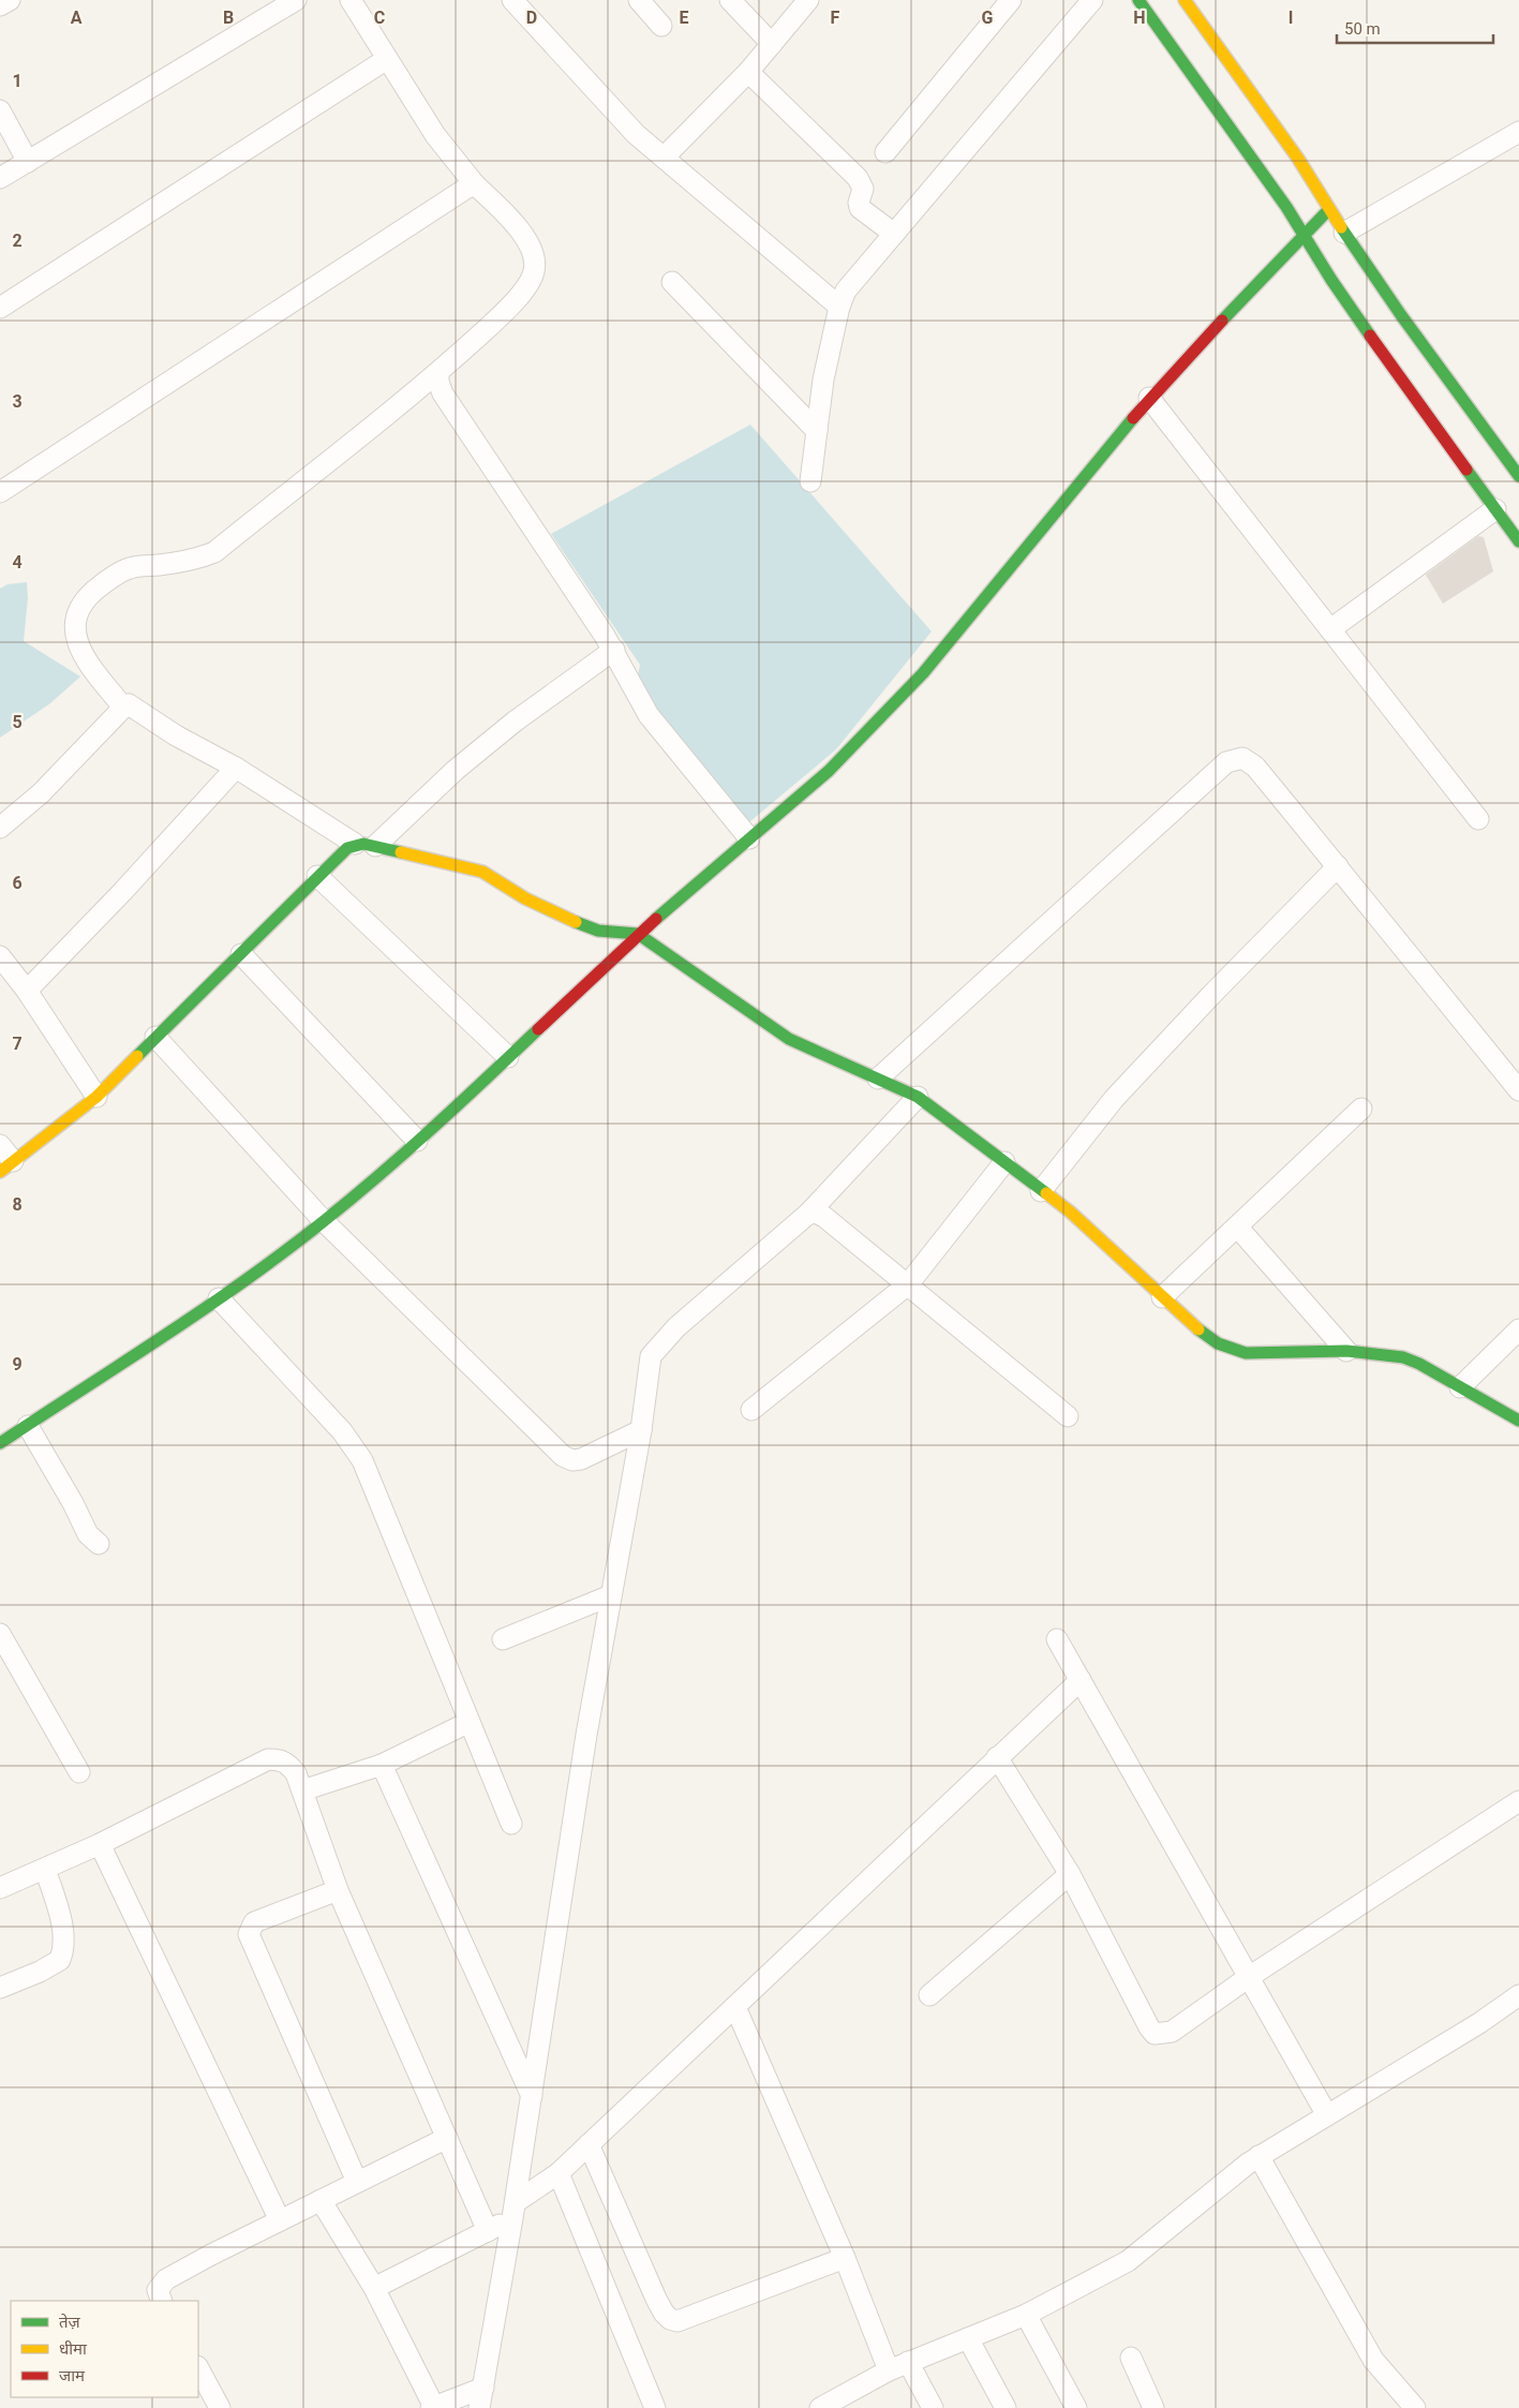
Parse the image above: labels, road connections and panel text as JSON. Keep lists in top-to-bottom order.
{
  "legend": ["तेज़", "धीमा", "जाम"],
  "scale_bar": "50 m",
  "grid": {
    "columns": [
      "A",
      "B",
      "C",
      "D",
      "E",
      "F",
      "G",
      "H",
      "I"
    ],
    "rows": [
      "1",
      "2",
      "3",
      "4",
      "5",
      "6",
      "7",
      "8",
      "9"
    ]
  }
}
